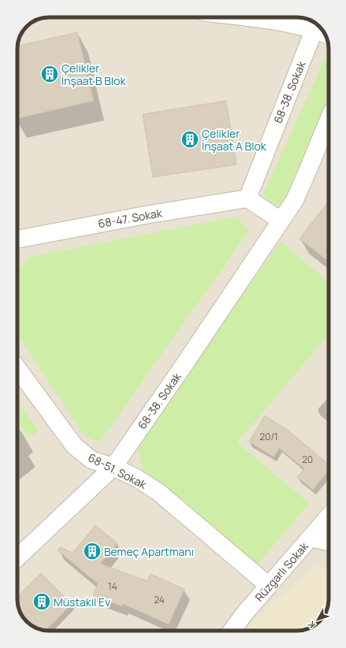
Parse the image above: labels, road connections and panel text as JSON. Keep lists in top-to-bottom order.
{
  "streets": {
    "street": [
      "68-38. Sokak",
      "68-47. Sokak",
      "68-51. Sokak",
      "Rüzgarlı Sokak"
    ]
  },
  "crossings": [
    ["68-38. Sokak", "68-47. Sokak"],
    ["68-38. Sokak", "68-51. Sokak"],
    ["68-51. Sokak", "Rüzgarlı Sokak"]
  ],
  "places": {
    "building": [
      "Çelikler İnşaat B Blok",
      "Çelikler İnşaat A Blok",
      "Bemeç Apartmanı",
      "Müstakil Ev"
    ]
  },
  "house_numbers": [
    "20/1",
    "20",
    "14",
    "24"
  ],
  "north": "bottom left"
}
